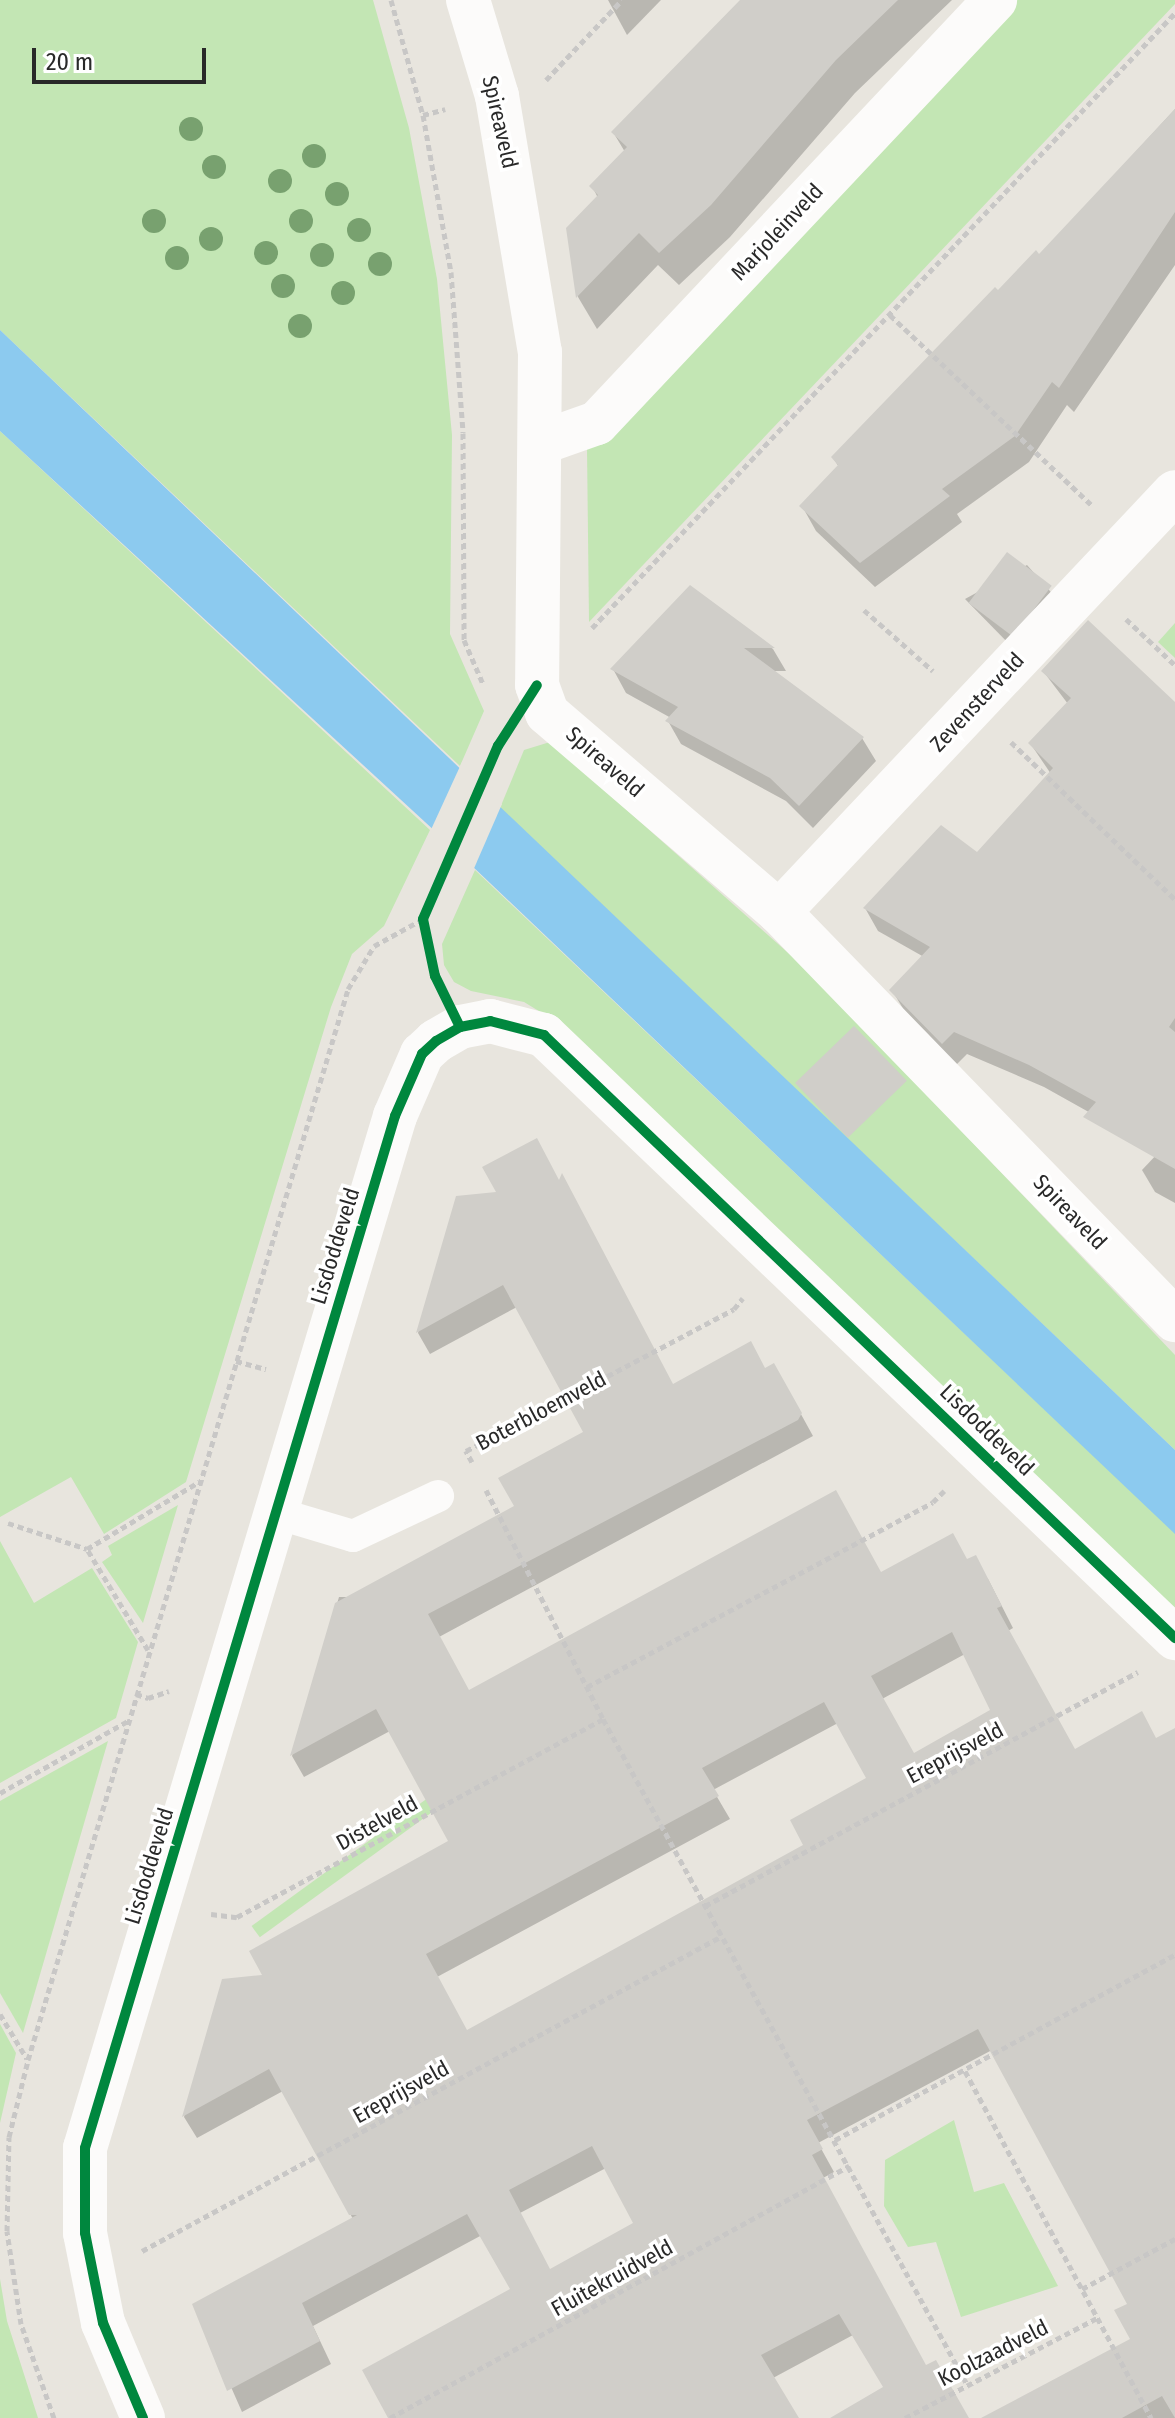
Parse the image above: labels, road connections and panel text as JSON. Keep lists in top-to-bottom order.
{
  "streets": {
    "street": [
      "Spireaveld",
      "Marjoleinveld",
      "Zevensterveld",
      "Lisdoddeveld"
    ],
    "path": [
      "Boterbloemveld",
      "Ereprijsveld",
      "Distelveld",
      "Fluitekruidveld",
      "Koolzaadveld"
    ]
  },
  "crossings": [
    ["Spireaveld", "Marjoleinveld"],
    ["Spireaveld", "Zevensterveld"],
    ["Lisdoddeveld", "Boterbloemveld"],
    ["Lisdoddeveld", "Ereprijsveld"],
    ["Lisdoddeveld", "Distelveld"]
  ],
  "scale_bar": "20 m"
}
